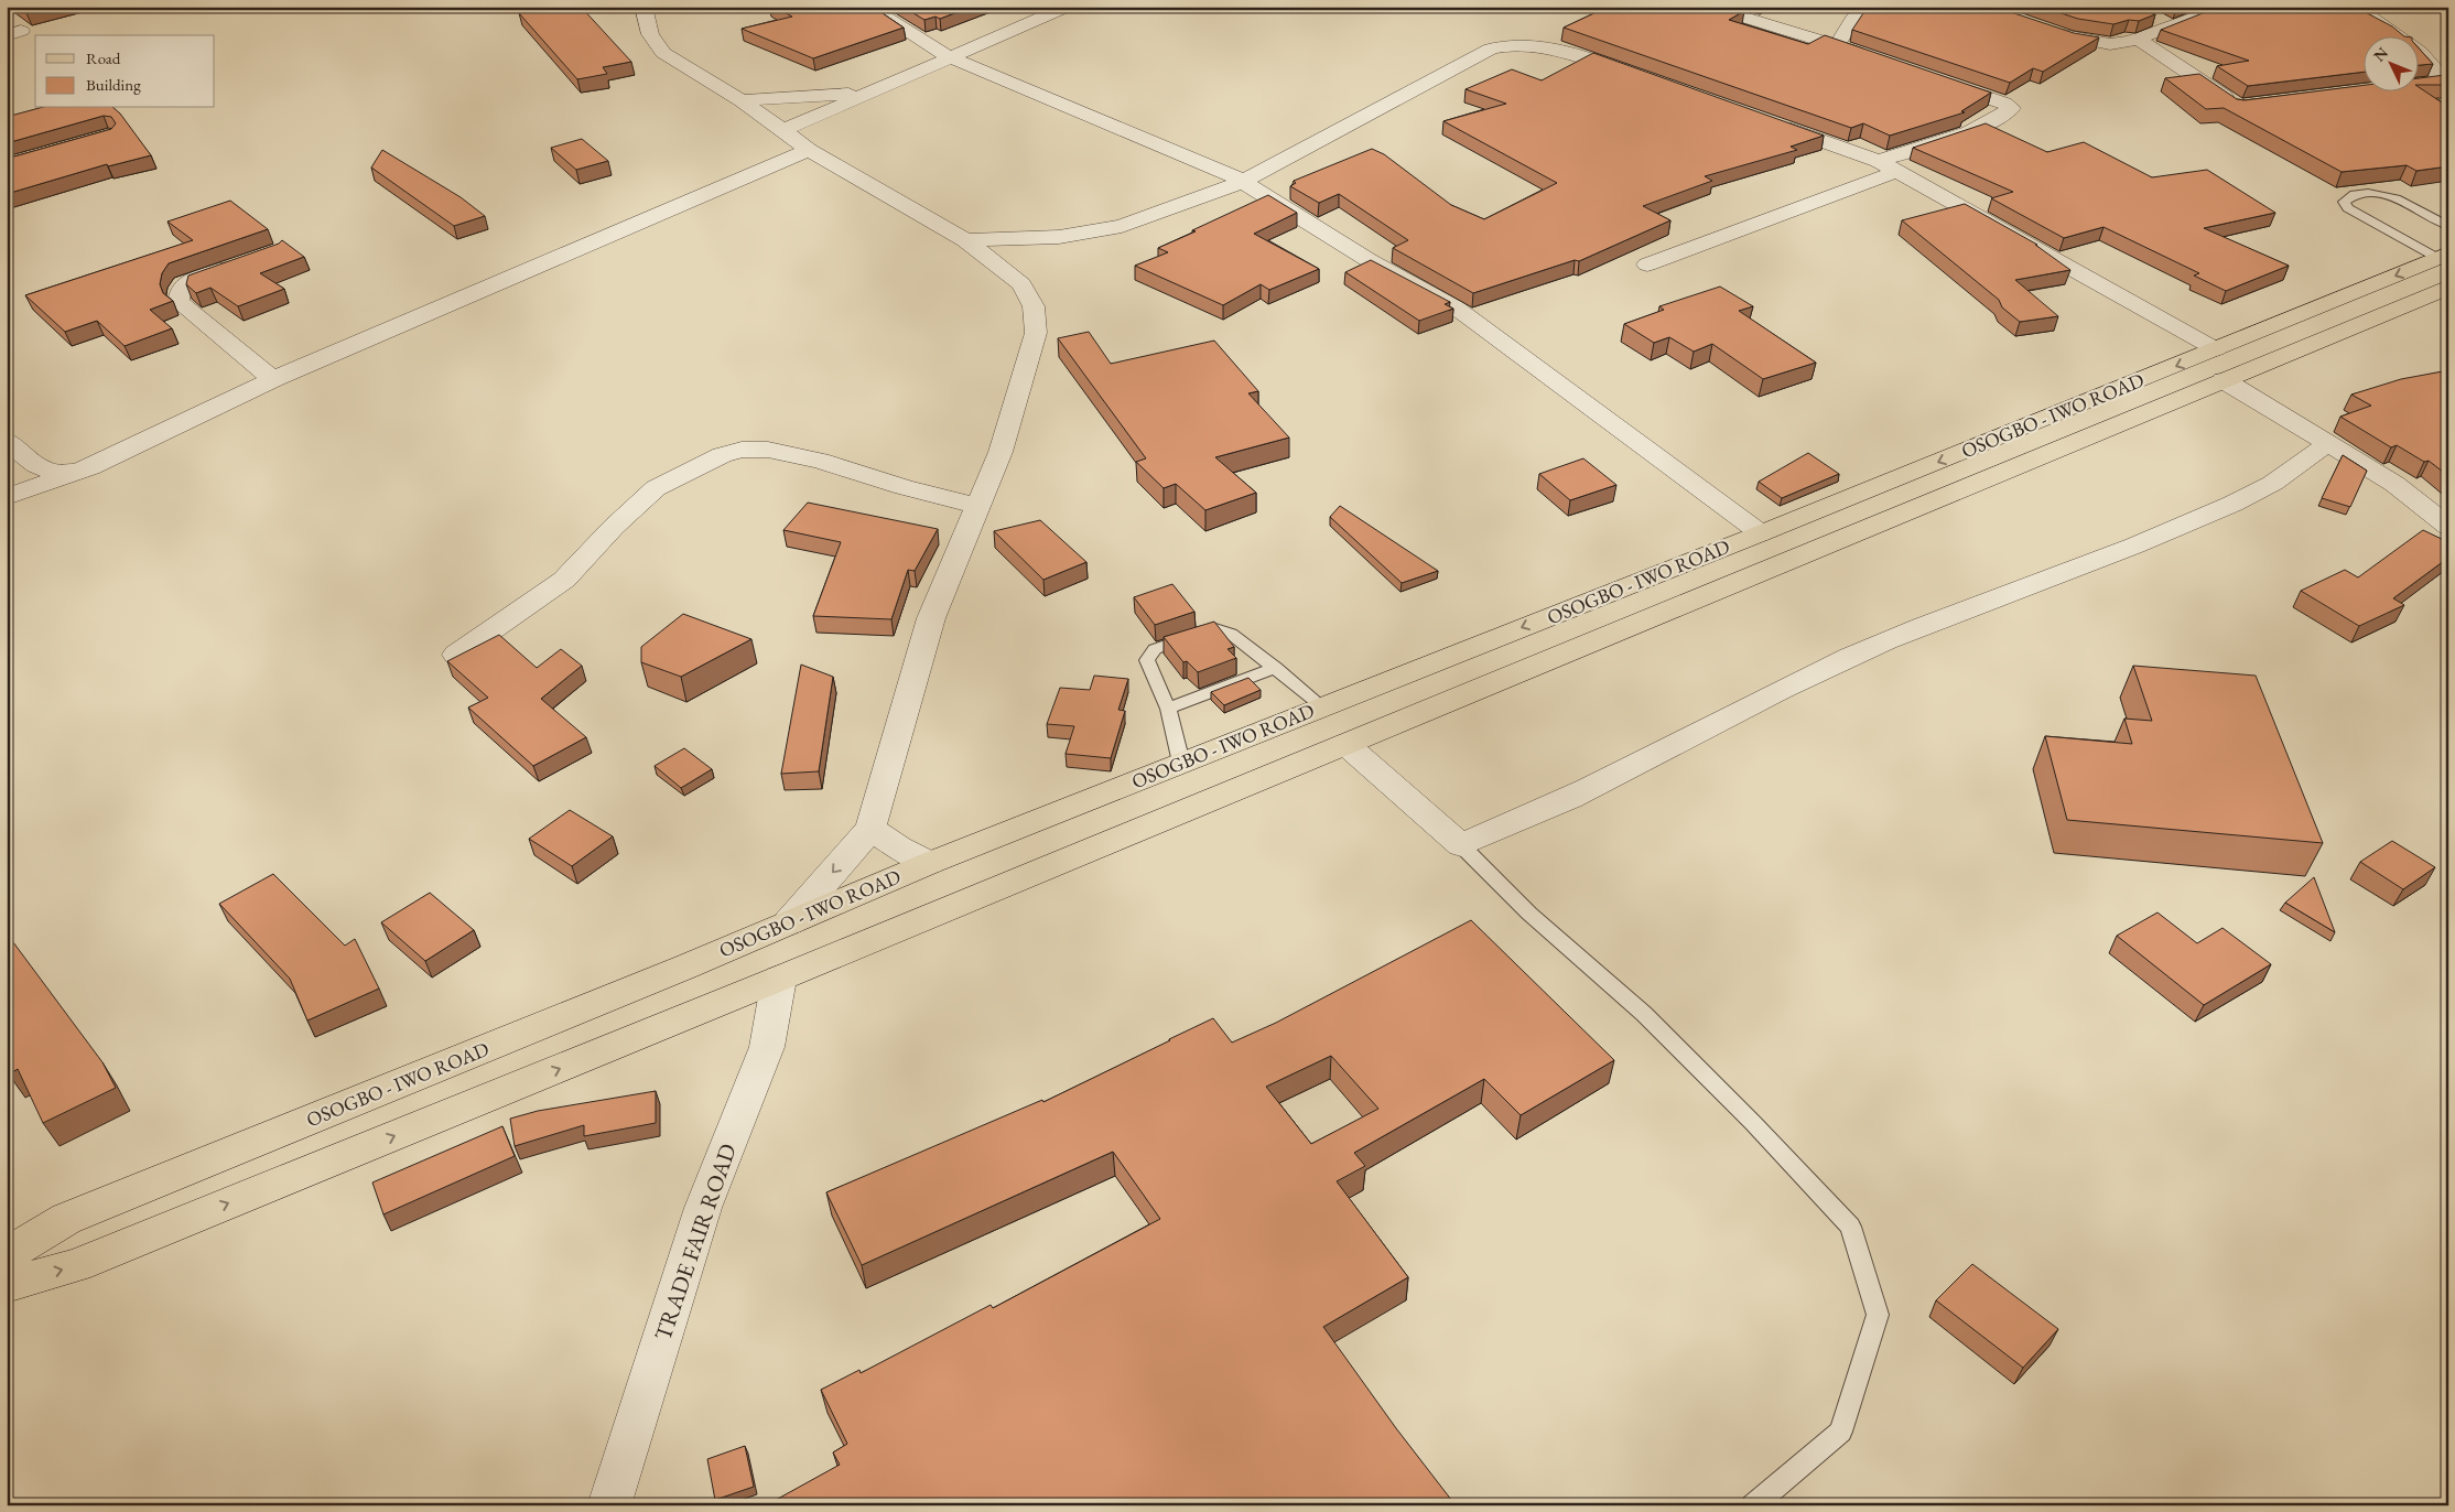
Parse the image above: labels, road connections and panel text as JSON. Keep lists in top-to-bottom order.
{
  "streets": {
    "main road": ["OSOGBO - IWO ROAD"],
    "street": ["TRADE FAIR ROAD"]
  },
  "crossings": [
    ["OSOGBO - IWO ROAD", "TRADE FAIR ROAD"]
  ],
  "legend": ["Road", "Building"],
  "north": "top left"
}
